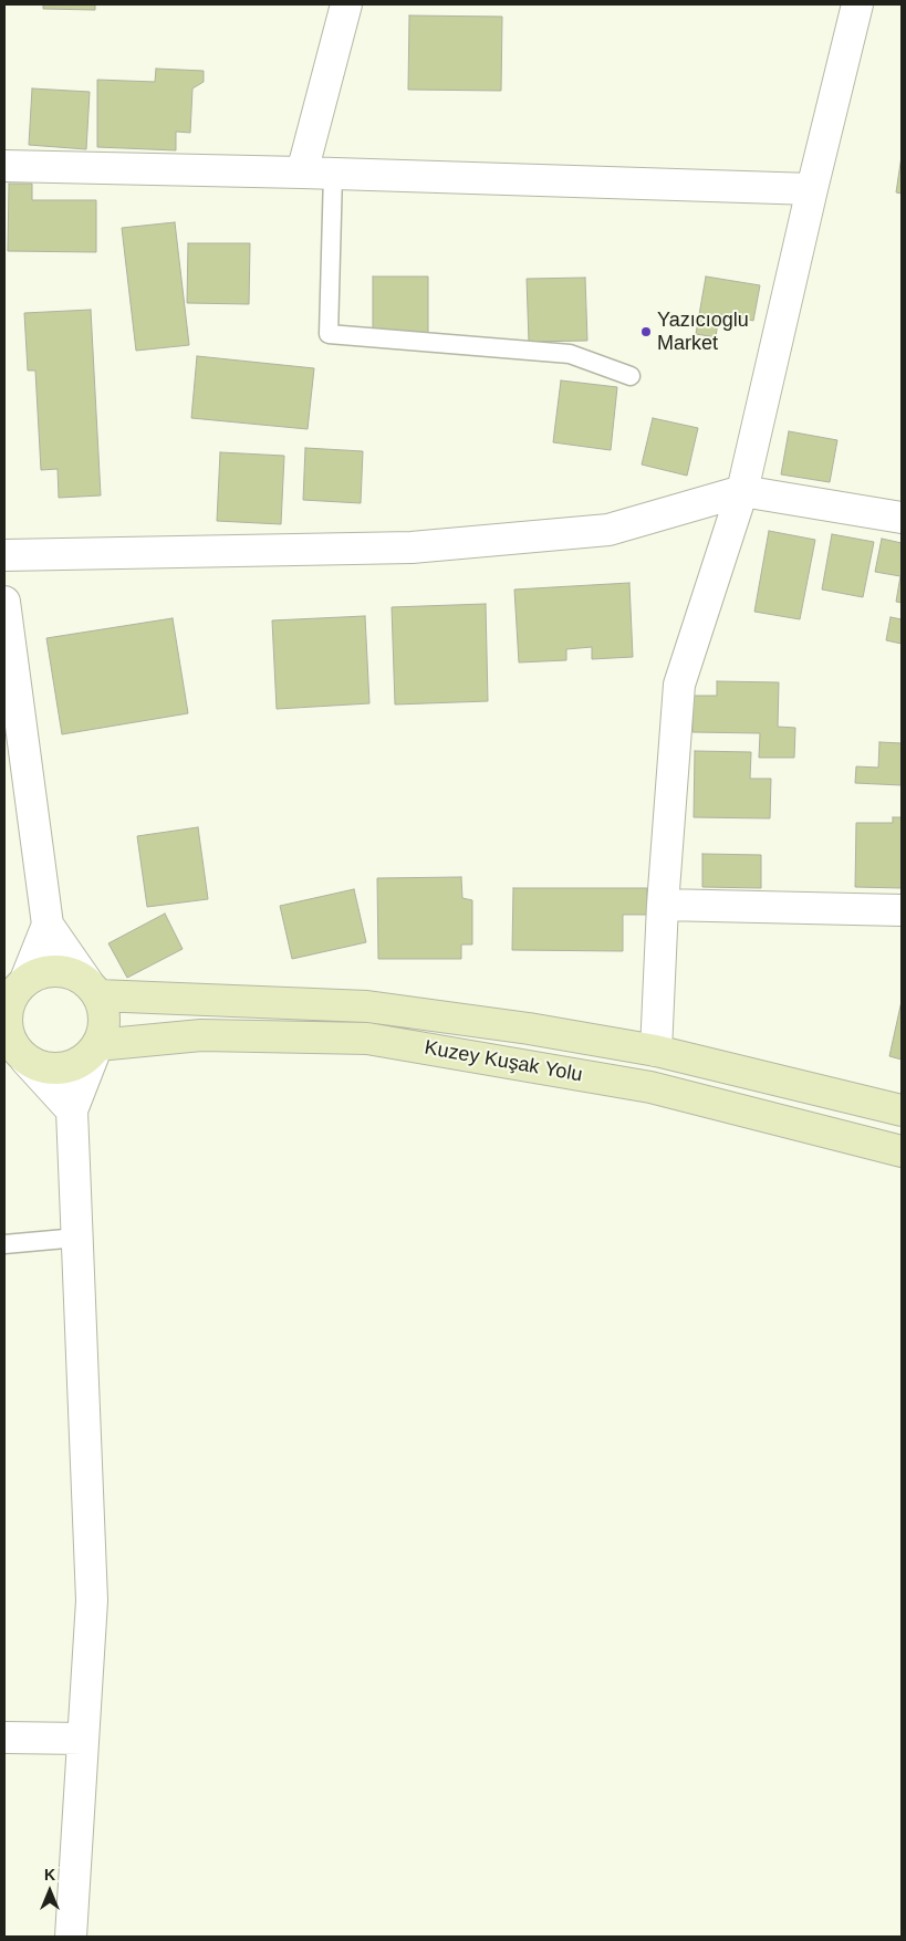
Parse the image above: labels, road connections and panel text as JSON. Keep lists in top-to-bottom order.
{
  "streets": {
    "main road": ["Kuzey Kuşak Yolu"]
  },
  "places": ["Yazıcıoglu Market"],
  "north": "top"
}
